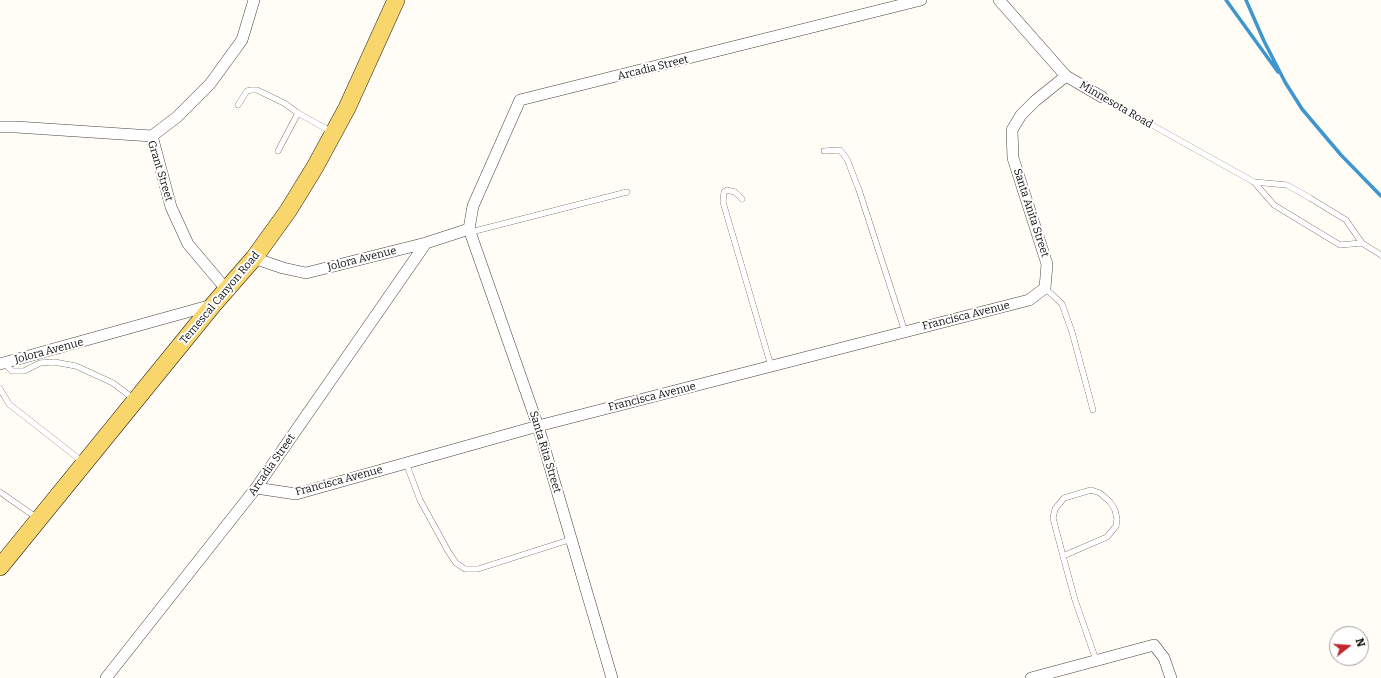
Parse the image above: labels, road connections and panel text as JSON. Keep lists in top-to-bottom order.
{
  "streets": {
    "main road": ["Temescal Canyon Road"],
    "street": [
      "Arcadia Street",
      "Minnesota Road",
      "Grant Street",
      "Santa Anita Street",
      "Jolora Avenue",
      "Francisca Avenue",
      "Santa Rita Street"
    ]
  },
  "crossings": [
    ["Arcadia Street", "Jolora Avenue"],
    ["Arcadia Street", "Francisca Avenue"],
    ["Arcadia Street", "Santa Rita Street"],
    ["Minnesota Road", "Santa Anita Street"],
    ["Grant Street", "Temescal Canyon Road"],
    ["Santa Anita Street", "Francisca Avenue"],
    ["Jolora Avenue", "Temescal Canyon Road"],
    ["Jolora Avenue", "Santa Rita Street"],
    ["Francisca Avenue", "Santa Rita Street"]
  ],
  "north": "right"
}
